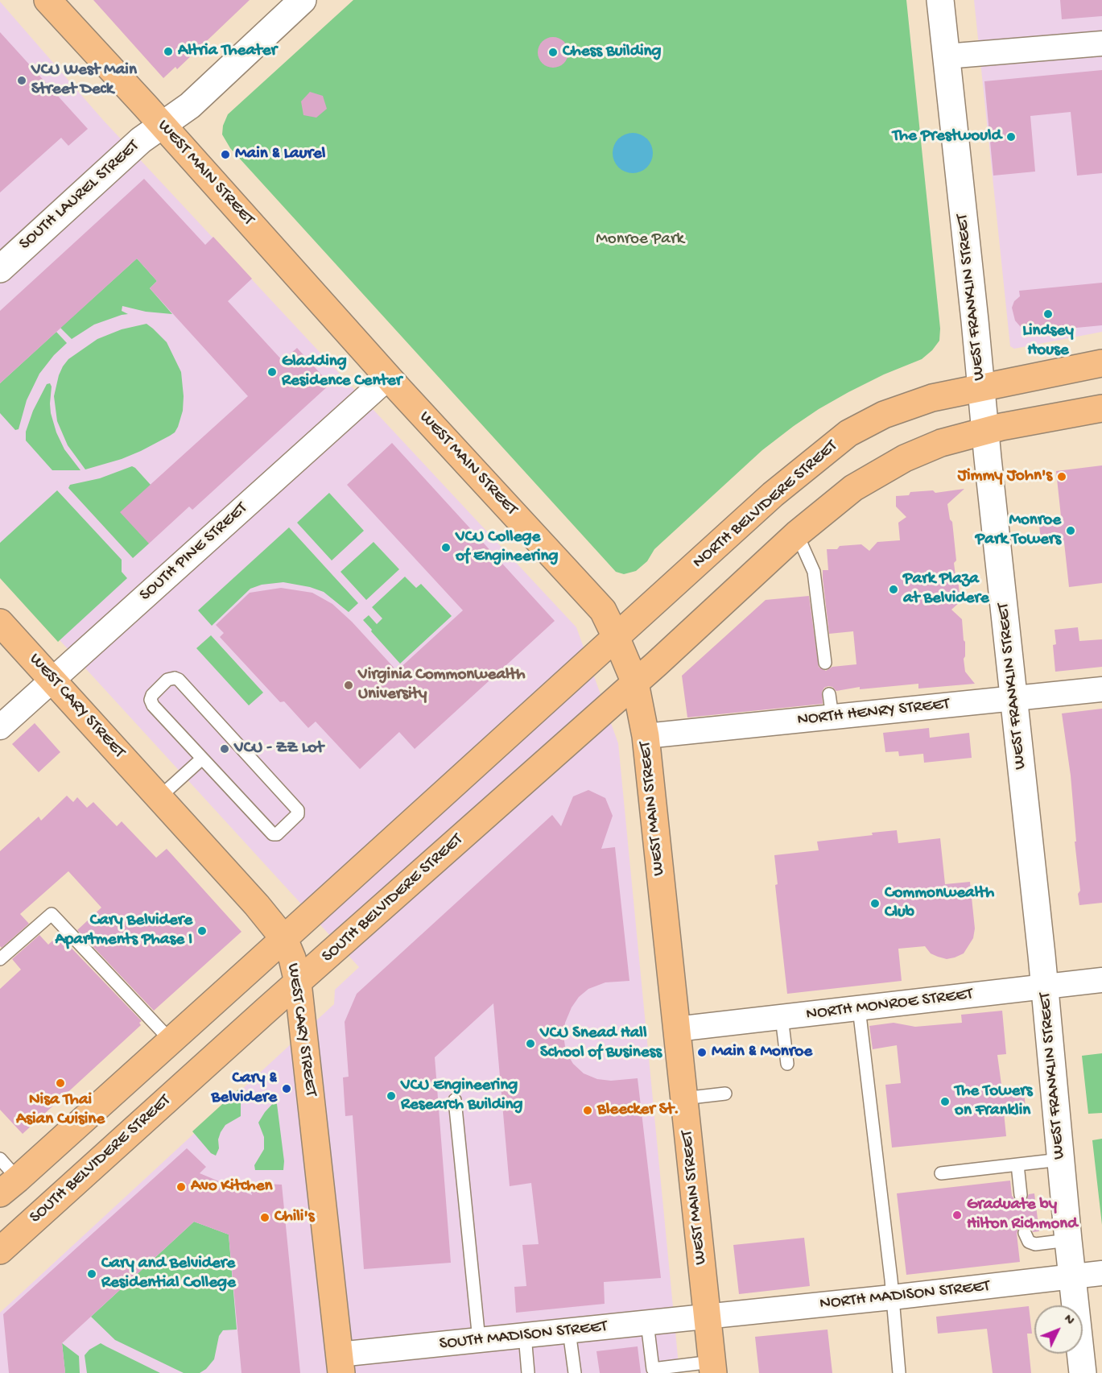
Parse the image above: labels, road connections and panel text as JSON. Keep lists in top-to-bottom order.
{
  "streets": {
    "main road": [
      "WEST MAIN STREET",
      "NORTH BELVIDERE STREET",
      "WEST CARY STREET",
      "SOUTH BELVIDERE STREET"
    ],
    "street": [
      "SOUTH LAUREL STREET",
      "WEST FRANKLIN STREET",
      "SOUTH PINE STREET",
      "NORTH HENRY STREET",
      "NORTH MONROE STREET",
      "NORTH MADISON STREET",
      "SOUTH MADISON STREET"
    ]
  },
  "crossings": [
    ["WEST MAIN STREET", "SOUTH LAUREL STREET"],
    ["WEST MAIN STREET", "NORTH BELVIDERE STREET"],
    ["WEST MAIN STREET", "SOUTH PINE STREET"],
    ["WEST MAIN STREET", "NORTH HENRY STREET"],
    ["WEST MAIN STREET", "SOUTH BELVIDERE STREET"],
    ["WEST MAIN STREET", "NORTH MONROE STREET"],
    ["WEST MAIN STREET", "NORTH MADISON STREET"],
    ["WEST MAIN STREET", "SOUTH MADISON STREET"],
    ["WEST FRANKLIN STREET", "NORTH BELVIDERE STREET"],
    ["WEST FRANKLIN STREET", "NORTH HENRY STREET"],
    ["WEST FRANKLIN STREET", "NORTH MONROE STREET"],
    ["WEST FRANKLIN STREET", "NORTH MADISON STREET"],
    ["SOUTH PINE STREET", "WEST CARY STREET"],
    ["WEST CARY STREET", "SOUTH BELVIDERE STREET"],
    ["WEST CARY STREET", "SOUTH MADISON STREET"],
    ["NORTH MADISON STREET", "SOUTH MADISON STREET"]
  ],
  "parks": ["Monroe Park"],
  "places": [
    "Altria Theater",
    "Chess Building",
    "VCU West Main Street Deck",
    "The Prestwould",
    "Main & Laurel",
    "Lindsey House",
    "Gladding Residence Center",
    "Jimmy John's",
    "Monroe Park Towers",
    "VCU College of Engineering",
    "Park Plaza at Belvidere",
    "Virginia Commonwealth University",
    "VCU - ZZ Lot",
    "Commonwealth Club",
    "Cary Belvidere Apartments Phase I",
    "VCU Snead Hall School of Business",
    "Main & Monroe",
    "Nisa Thai Asian Cuisine",
    "Cary & Belvidere",
    "VCU Engineering Research Building",
    "The Towers on Franklin",
    "Bleecker St.",
    "Avo Kitchen",
    "Graduate by Hilton Richmond",
    "Chili's",
    "Cary and Belvidere Residential College"
  ],
  "north": "top right"
}
